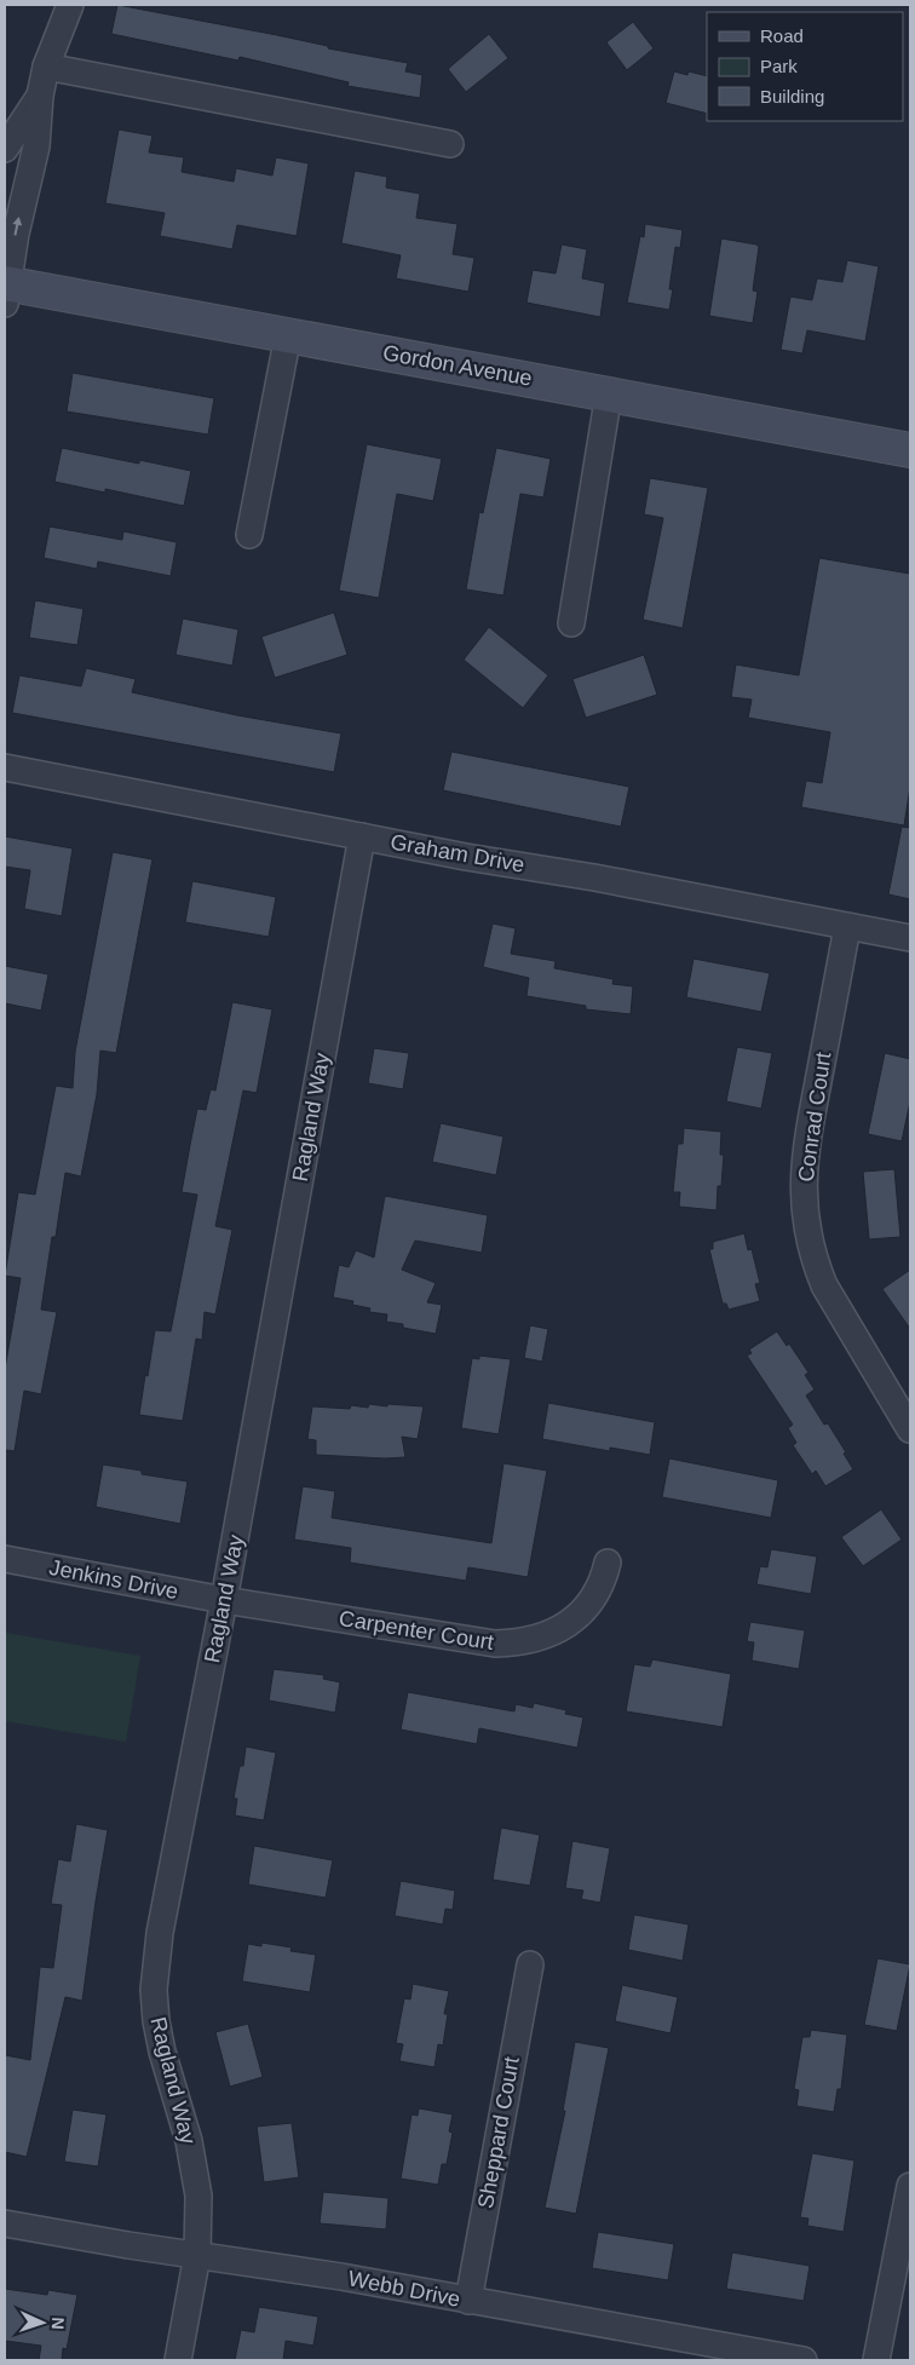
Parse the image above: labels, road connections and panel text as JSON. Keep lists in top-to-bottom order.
{
  "streets": {
    "main road": ["Gordon Avenue"],
    "street": [
      "Graham Drive",
      "Ragland Way",
      "Conrad Court",
      "Jenkins Drive",
      "Carpenter Court",
      "Sheppard Court",
      "Webb Drive"
    ]
  },
  "crossings": [
    ["Graham Drive", "Ragland Way"],
    ["Graham Drive", "Conrad Court"],
    ["Ragland Way", "Jenkins Drive"],
    ["Ragland Way", "Carpenter Court"],
    ["Ragland Way", "Webb Drive"],
    ["Jenkins Drive", "Carpenter Court"],
    ["Sheppard Court", "Webb Drive"]
  ],
  "legend": ["Road", "Park", "Building"],
  "north": "right"
}
